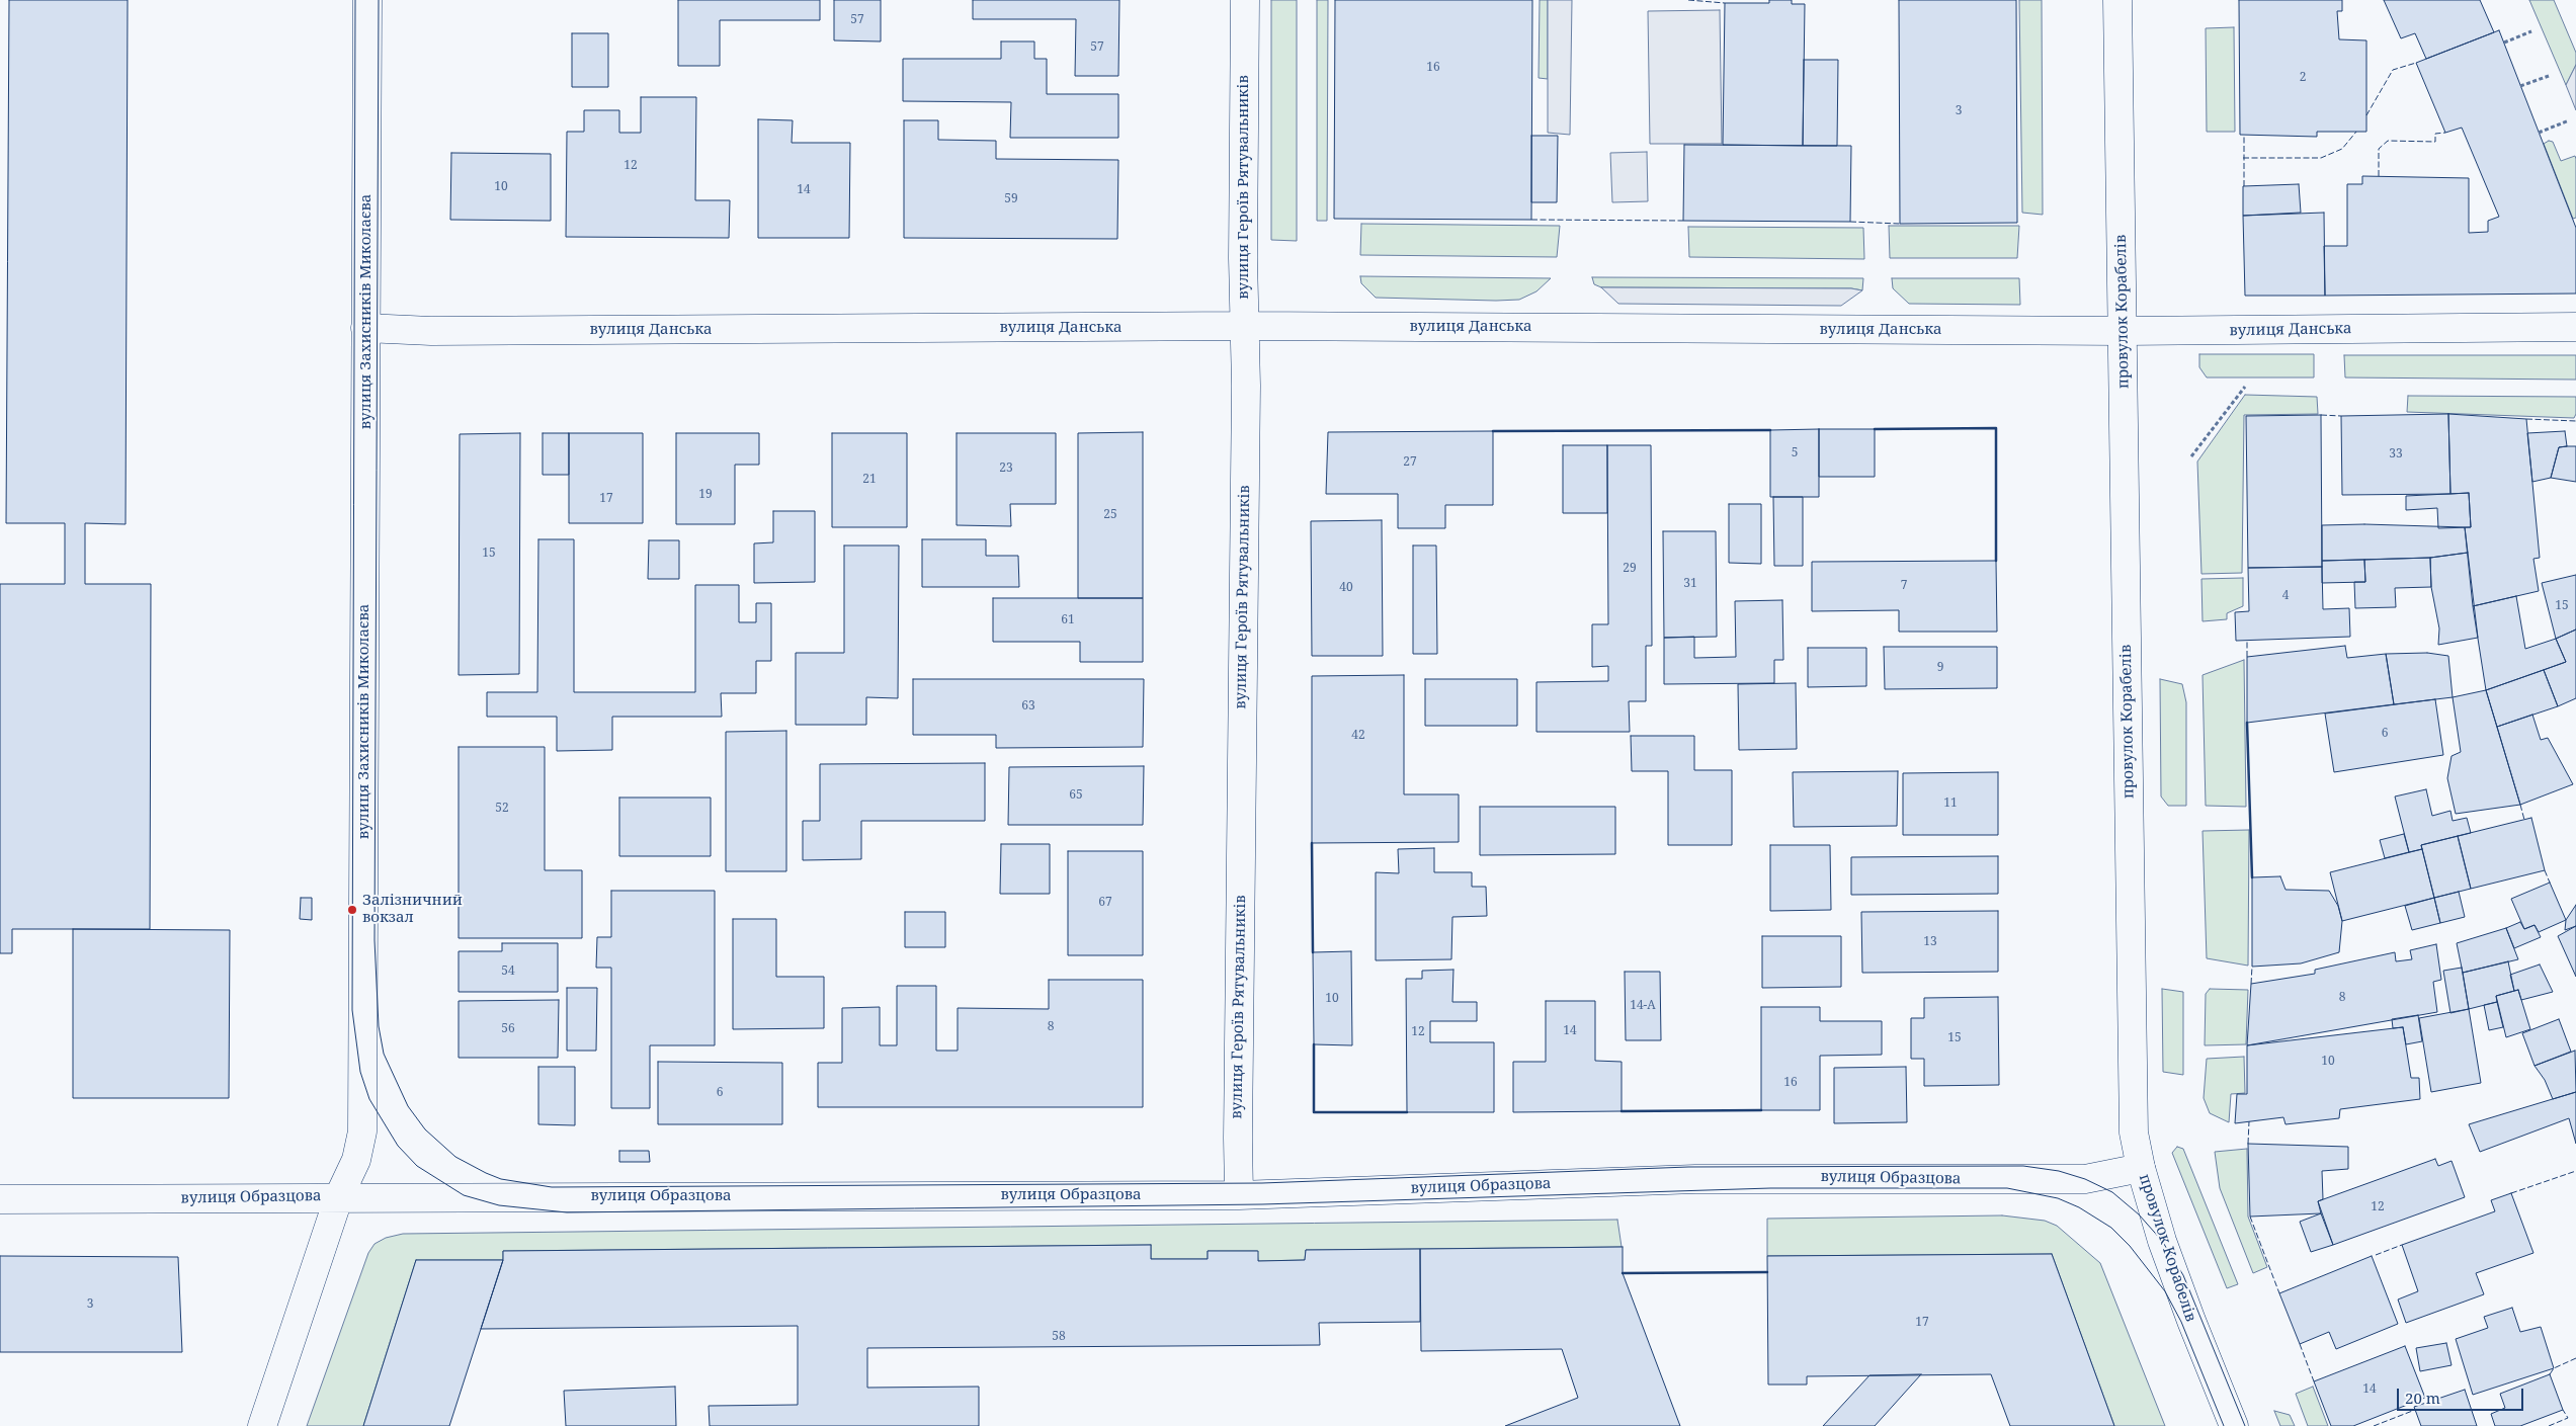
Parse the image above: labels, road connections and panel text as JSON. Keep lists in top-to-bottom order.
{
  "streets": {
    "street": [
      "вулиця Героїв Рятувальників",
      "вулиця Захисників Миколаєва",
      "провулок Корабелів",
      "вулиця Данська",
      "вулиця Образцова"
    ]
  },
  "crossings": [
    ["вулиця Героїв Рятувальників", "вулиця Данська"],
    ["вулиця Героїв Рятувальників", "вулиця Образцова"],
    ["вулиця Захисників Миколаєва", "вулиця Данська"],
    ["вулиця Захисників Миколаєва", "вулиця Образцова"],
    ["провулок Корабелів", "вулиця Данська"],
    ["провулок Корабелів", "вулиця Образцова"]
  ],
  "places": ["Залізничний вокзал"],
  "house_numbers": [
    "57",
    "57",
    "16",
    "2",
    "3",
    "12",
    "10",
    "14",
    "59",
    "5",
    "33",
    "27",
    "23",
    "21",
    "19",
    "17",
    "25",
    "15",
    "29",
    "31",
    "7",
    "40",
    "4",
    "15",
    "61",
    "9",
    "63",
    "6",
    "42",
    "65",
    "11",
    "52",
    "67",
    "13",
    "54",
    "8",
    "10",
    "14-А",
    "8",
    "56",
    "14",
    "12",
    "15",
    "10",
    "16",
    "6",
    "12",
    "3",
    "17",
    "58",
    "14"
  ],
  "scale_bar": "20 m"
}
